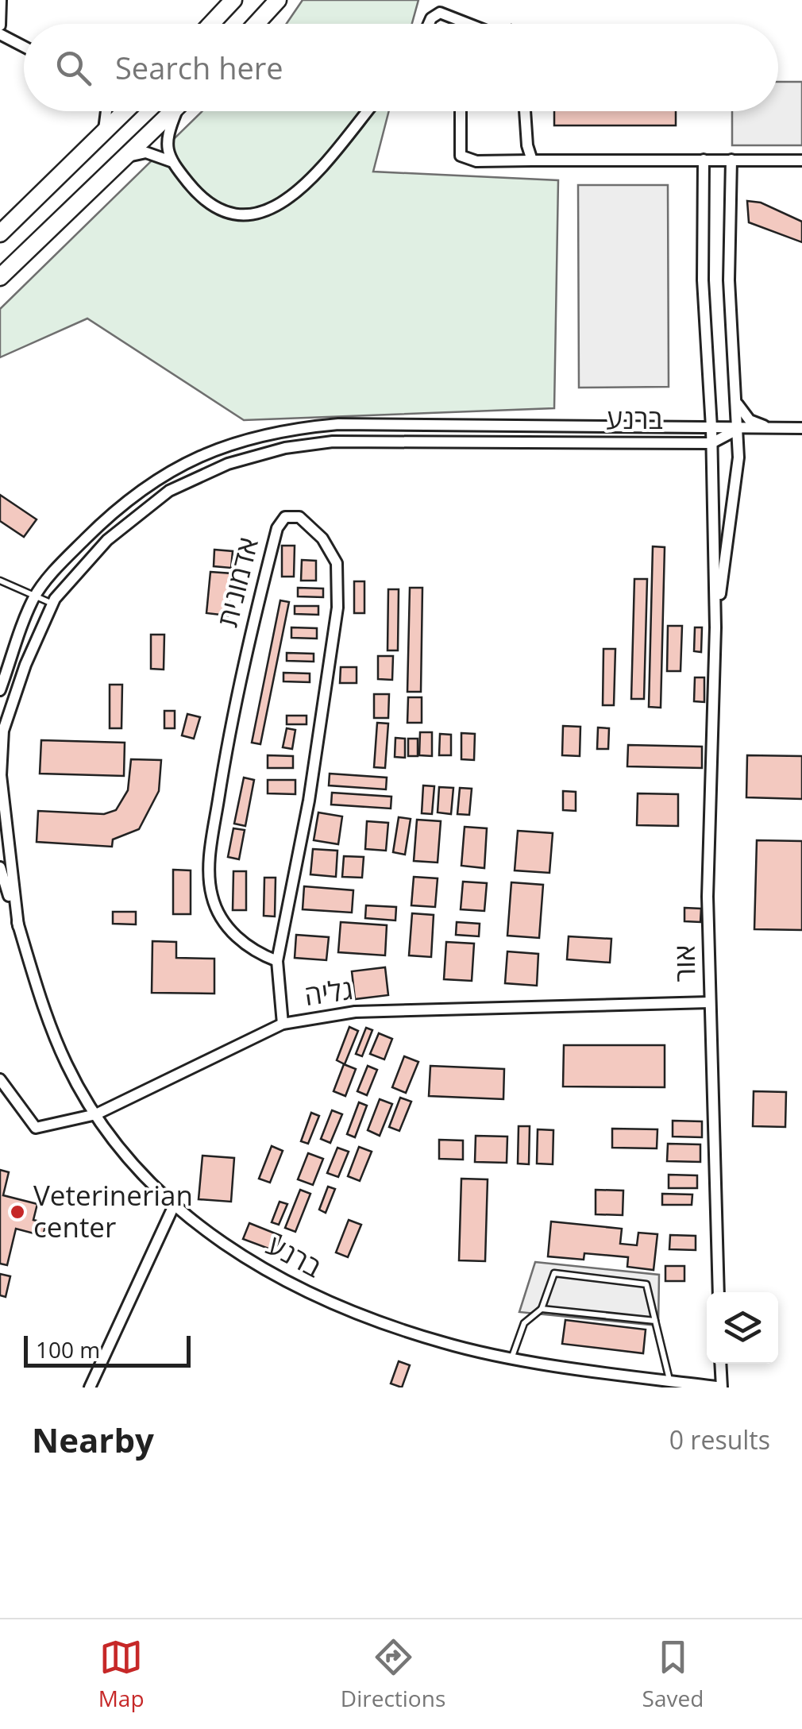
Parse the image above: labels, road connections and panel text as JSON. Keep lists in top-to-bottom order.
{
  "streets": {
    "street": [
      "ברנע",
      "אדמונית",
      "אור",
      "גליה"
    ]
  },
  "crossings": [
    ["ברנע", "גליה"],
    ["אדמונית", "גליה"],
    ["אור", "גליה"]
  ],
  "places": ["Veterinerian center"],
  "scale_bar": "100 m",
  "page": {
    "search": "Search here",
    "scale": "100 m",
    "heading": ["Nearby", "0 results"],
    "nav": ["Map", "Directions", "Saved"]
  }
}
